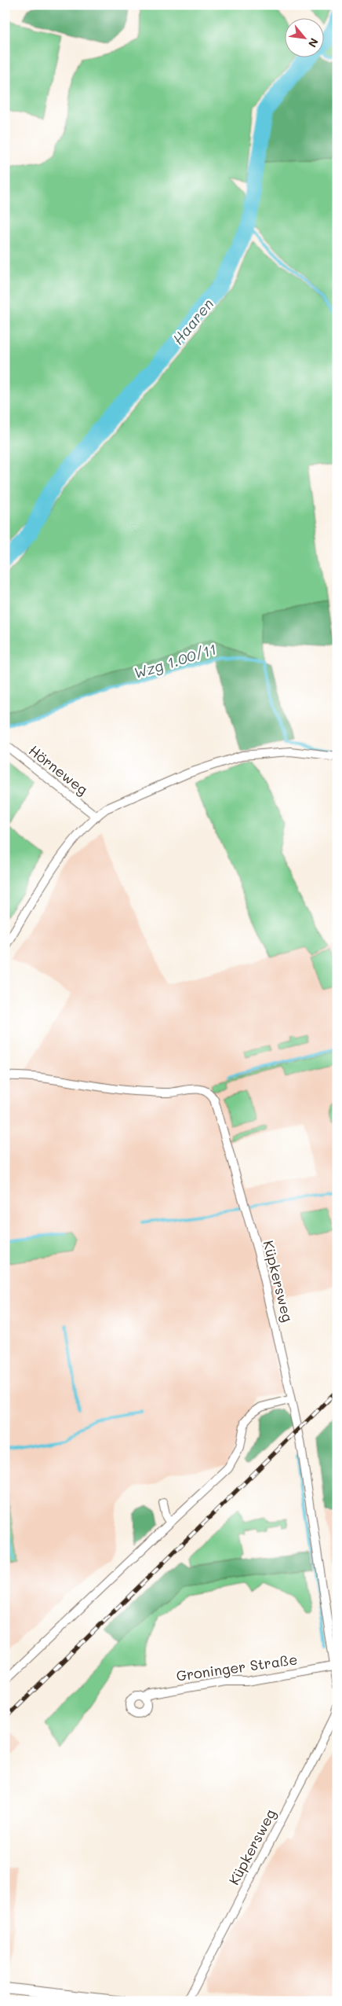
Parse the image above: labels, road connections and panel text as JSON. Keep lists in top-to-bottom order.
{
  "streets": {
    "street": ["Hörneweg", "Küpkersweg", "Groninger Straße"]
  },
  "crossings": [
    ["Küpkersweg", "Groninger Straße"]
  ],
  "water": ["Haaren", "Wzg 1.00/11"],
  "north": "bottom right"
}
